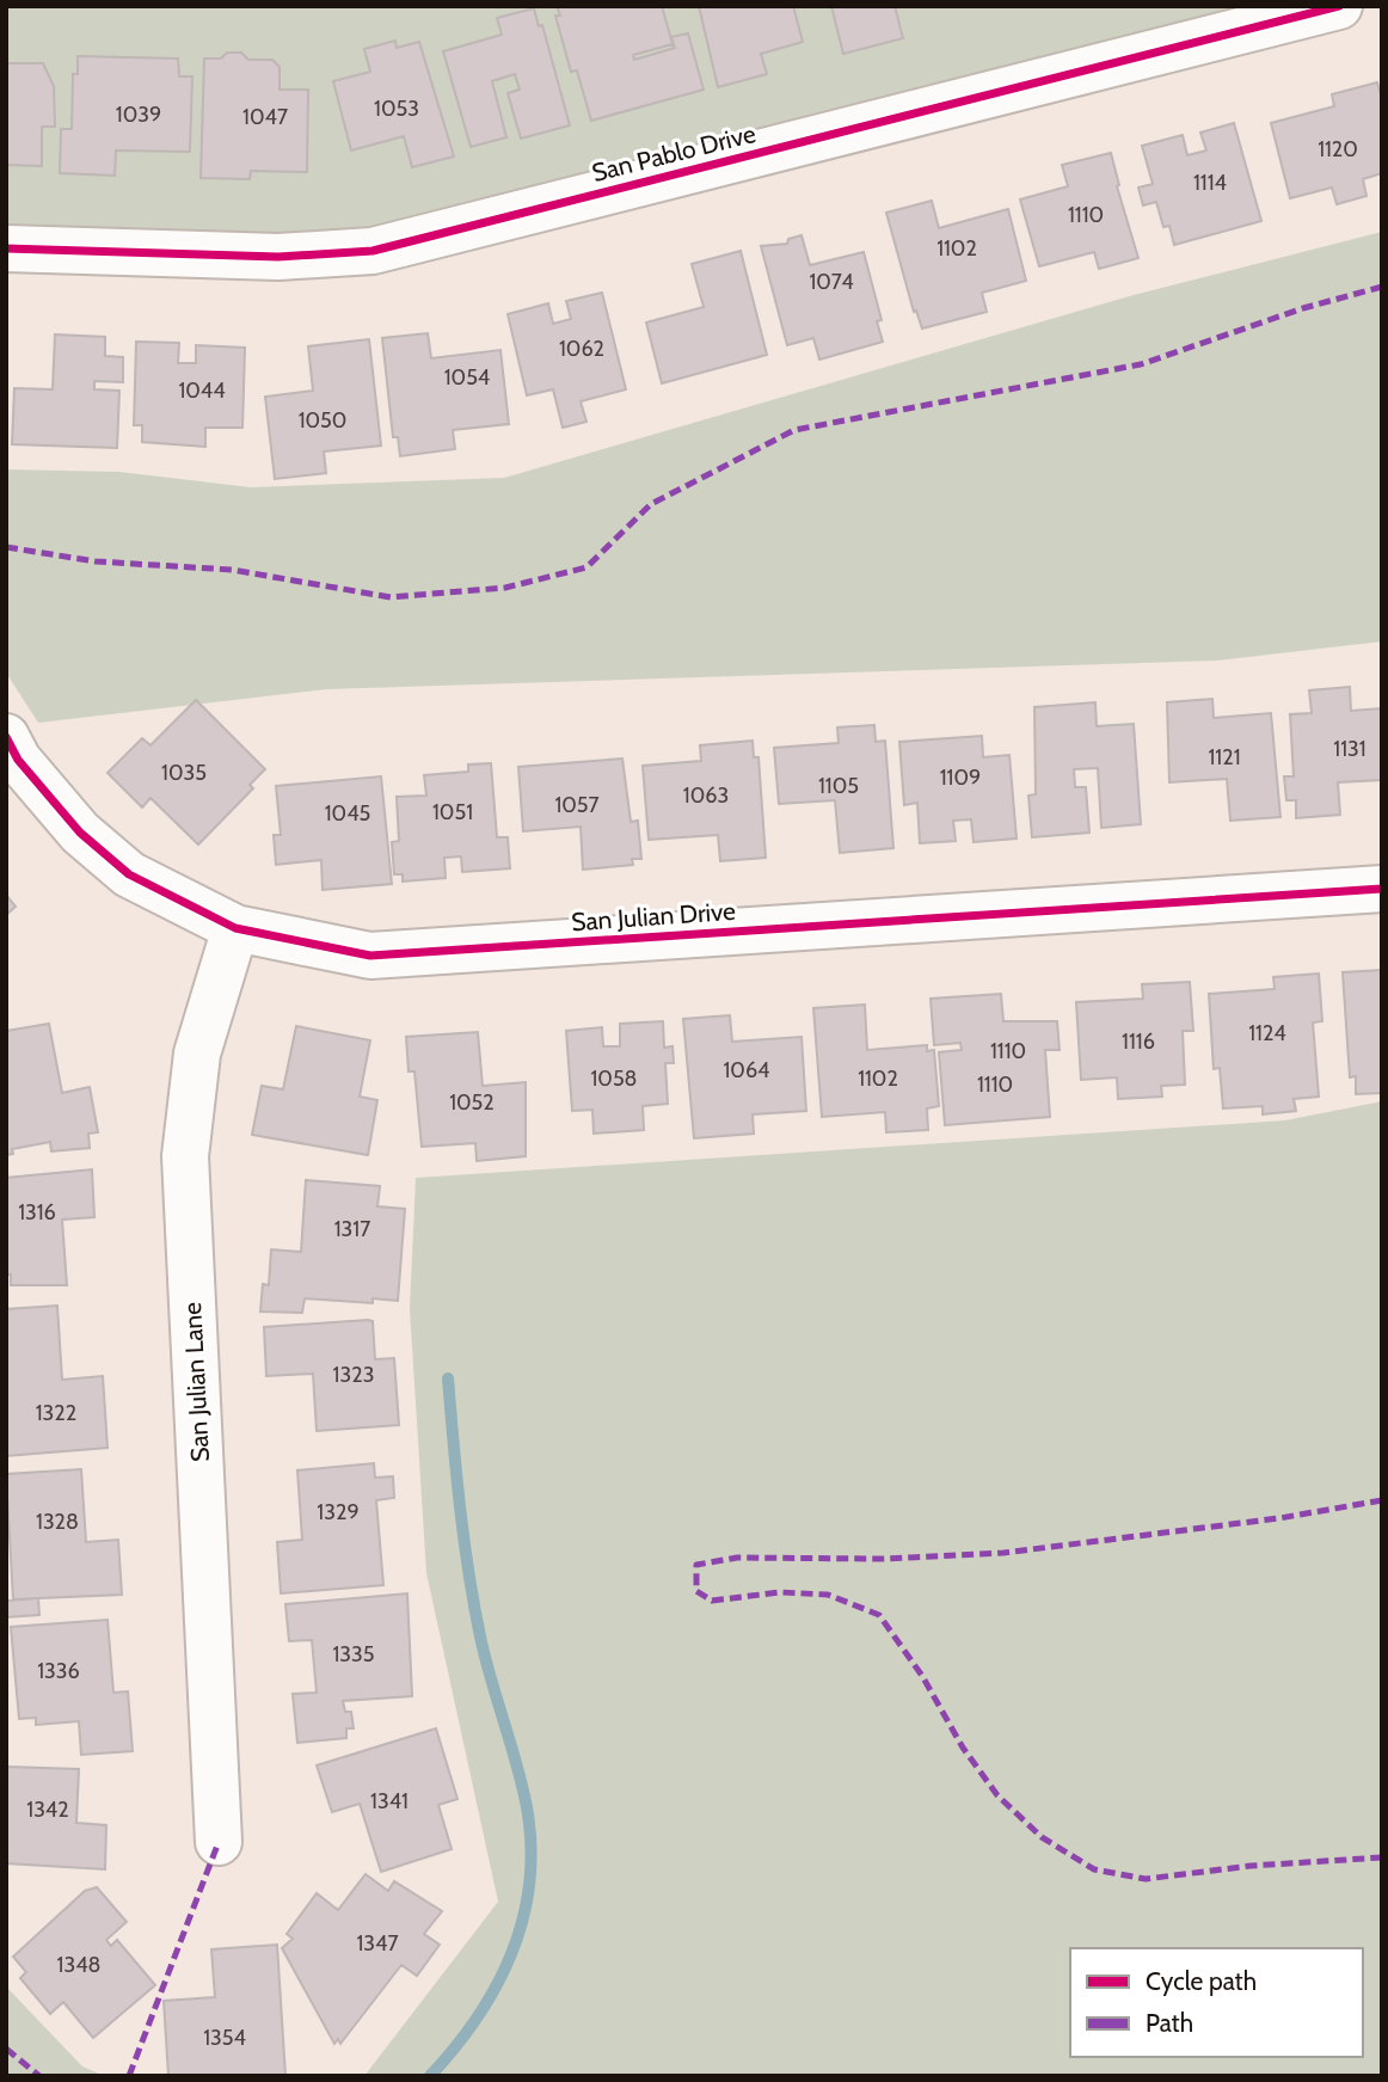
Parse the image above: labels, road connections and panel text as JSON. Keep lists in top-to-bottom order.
{
  "streets": {
    "street": ["San Pablo Drive", "San Julian Drive", "San Julian Lane"]
  },
  "crossings": [
    ["San Julian Drive", "San Julian Lane"]
  ],
  "house_numbers": [
    "1053",
    "1039",
    "1047",
    "1120",
    "1114",
    "1110",
    "1102",
    "1074",
    "1062",
    "1054",
    "1044",
    "1050",
    "1131",
    "1121",
    "1035",
    "1109",
    "1105",
    "1063",
    "1057",
    "1051",
    "1045",
    "1124",
    "1116",
    "1110",
    "1064",
    "1058",
    "1102",
    "1110",
    "1052",
    "1316",
    "1317",
    "1323",
    "1322",
    "1329",
    "1328",
    "1335",
    "1336",
    "1341",
    "1342",
    "1347",
    "1348",
    "1354"
  ],
  "legend": ["Cycle path", "Path"]
}
